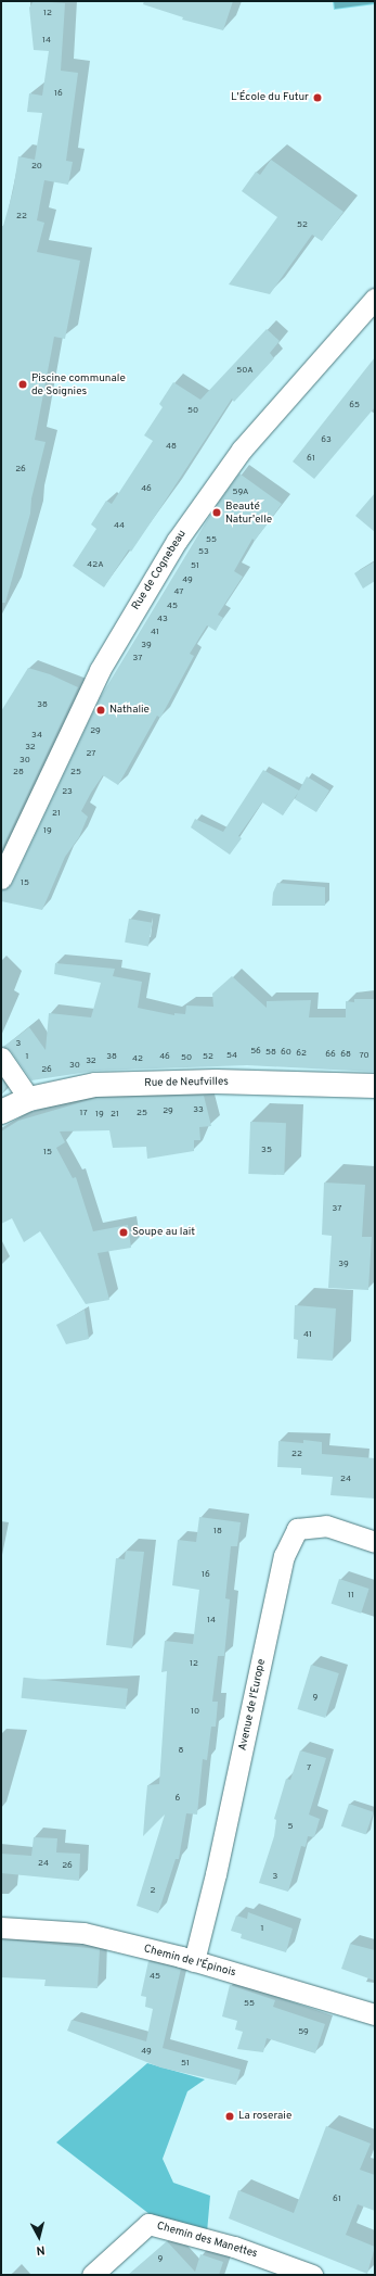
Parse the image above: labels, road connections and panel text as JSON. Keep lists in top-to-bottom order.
{
  "streets": {
    "main road": ["Rue de Neufvilles"],
    "street": [
      "Rue de Cognebeau",
      "Avenue de l'Europe",
      "Chemin de l'Épinois",
      "Chemin des Manettes"
    ]
  },
  "crossings": [
    ["Avenue de l'Europe", "Chemin de l'Épinois"]
  ],
  "places": [
    "L'École du Futur",
    "Piscine communale de Soignies",
    "Beauté Natur'elle",
    "Nathalie",
    "Soupe au lait",
    "La roseraie"
  ],
  "house_numbers": [
    "12",
    "14",
    "16",
    "20",
    "22",
    "52",
    "50A",
    "65",
    "50",
    "63",
    "48",
    "61",
    "26",
    "46",
    "59A",
    "44",
    "55",
    "53",
    "42A",
    "51",
    "49",
    "47",
    "45",
    "43",
    "41",
    "39",
    "37",
    "38",
    "29",
    "34",
    "32",
    "27",
    "30",
    "28",
    "25",
    "23",
    "21",
    "19",
    "15",
    "3",
    "56",
    "58",
    "60",
    "62",
    "66",
    "68",
    "54",
    "70",
    "1",
    "38",
    "46",
    "52",
    "50",
    "42",
    "32",
    "30",
    "26",
    "33",
    "29",
    "17",
    "25",
    "19",
    "21",
    "35",
    "15",
    "37",
    "39",
    "41",
    "22",
    "24",
    "18",
    "16",
    "11",
    "14",
    "12",
    "9",
    "10",
    "8",
    "7",
    "6",
    "5",
    "24",
    "26",
    "3",
    "2",
    "1",
    "45",
    "55",
    "59",
    "49",
    "51",
    "61",
    "9"
  ],
  "north": "bottom"
}
